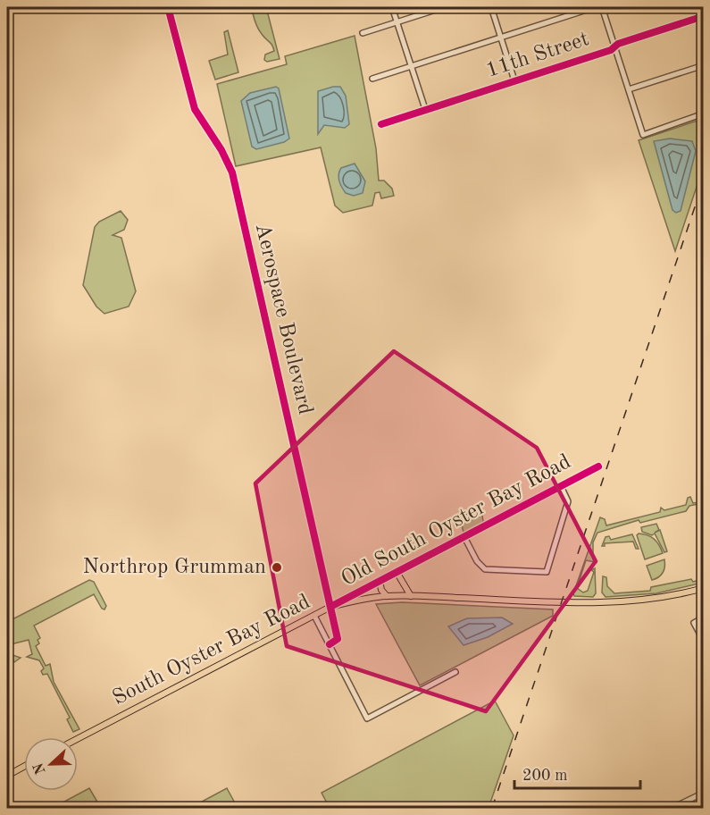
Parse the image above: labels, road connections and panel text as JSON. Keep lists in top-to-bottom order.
{
  "streets": {
    "main road": ["South Oyster Bay Road"],
    "street": ["11th Street", "Aerospace Boulevard", "Old South Oyster Bay Road"]
  },
  "crossings": [
    ["Aerospace Boulevard", "Old South Oyster Bay Road"],
    ["Aerospace Boulevard", "South Oyster Bay Road"],
    ["Old South Oyster Bay Road", "South Oyster Bay Road"]
  ],
  "places": ["Northrop Grumman"],
  "scale_bar": "200 m",
  "north": "left"
}
